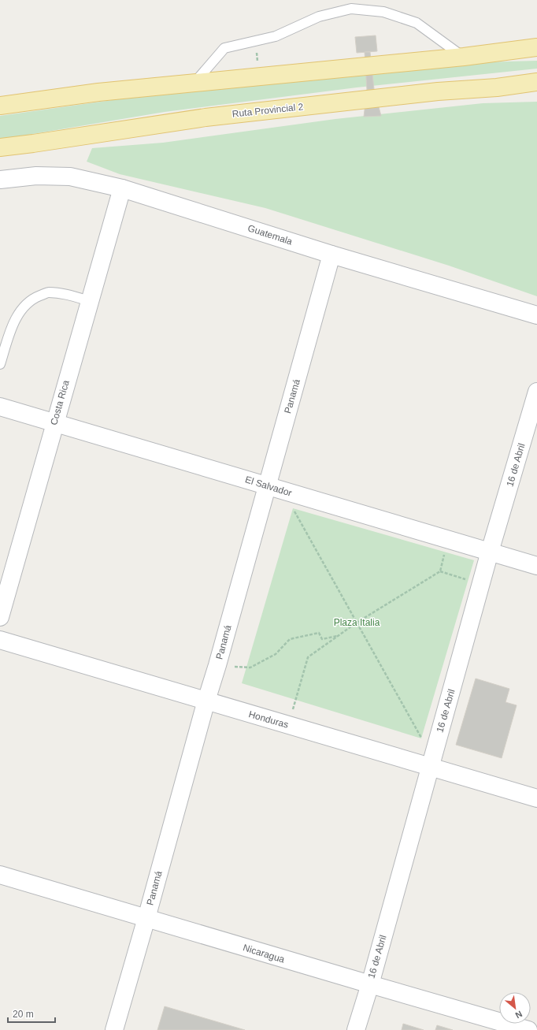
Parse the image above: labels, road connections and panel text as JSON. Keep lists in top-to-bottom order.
{
  "streets": {
    "main road": ["Ruta Provincial 2"],
    "street": [
      "Guatemala",
      "Panamá",
      "Costa Rica",
      "16 de Abril",
      "El Salvador",
      "Honduras",
      "Nicaragua"
    ]
  },
  "crossings": [
    ["Guatemala", "Panamá"],
    ["Guatemala", "Costa Rica"],
    ["Panamá", "El Salvador"],
    ["Panamá", "Honduras"],
    ["Panamá", "Nicaragua"],
    ["Costa Rica", "El Salvador"],
    ["16 de Abril", "El Salvador"],
    ["16 de Abril", "Honduras"],
    ["16 de Abril", "Nicaragua"]
  ],
  "parks": ["Plaza Italia"],
  "scale_bar": "20 m",
  "north": "bottom right"
}
